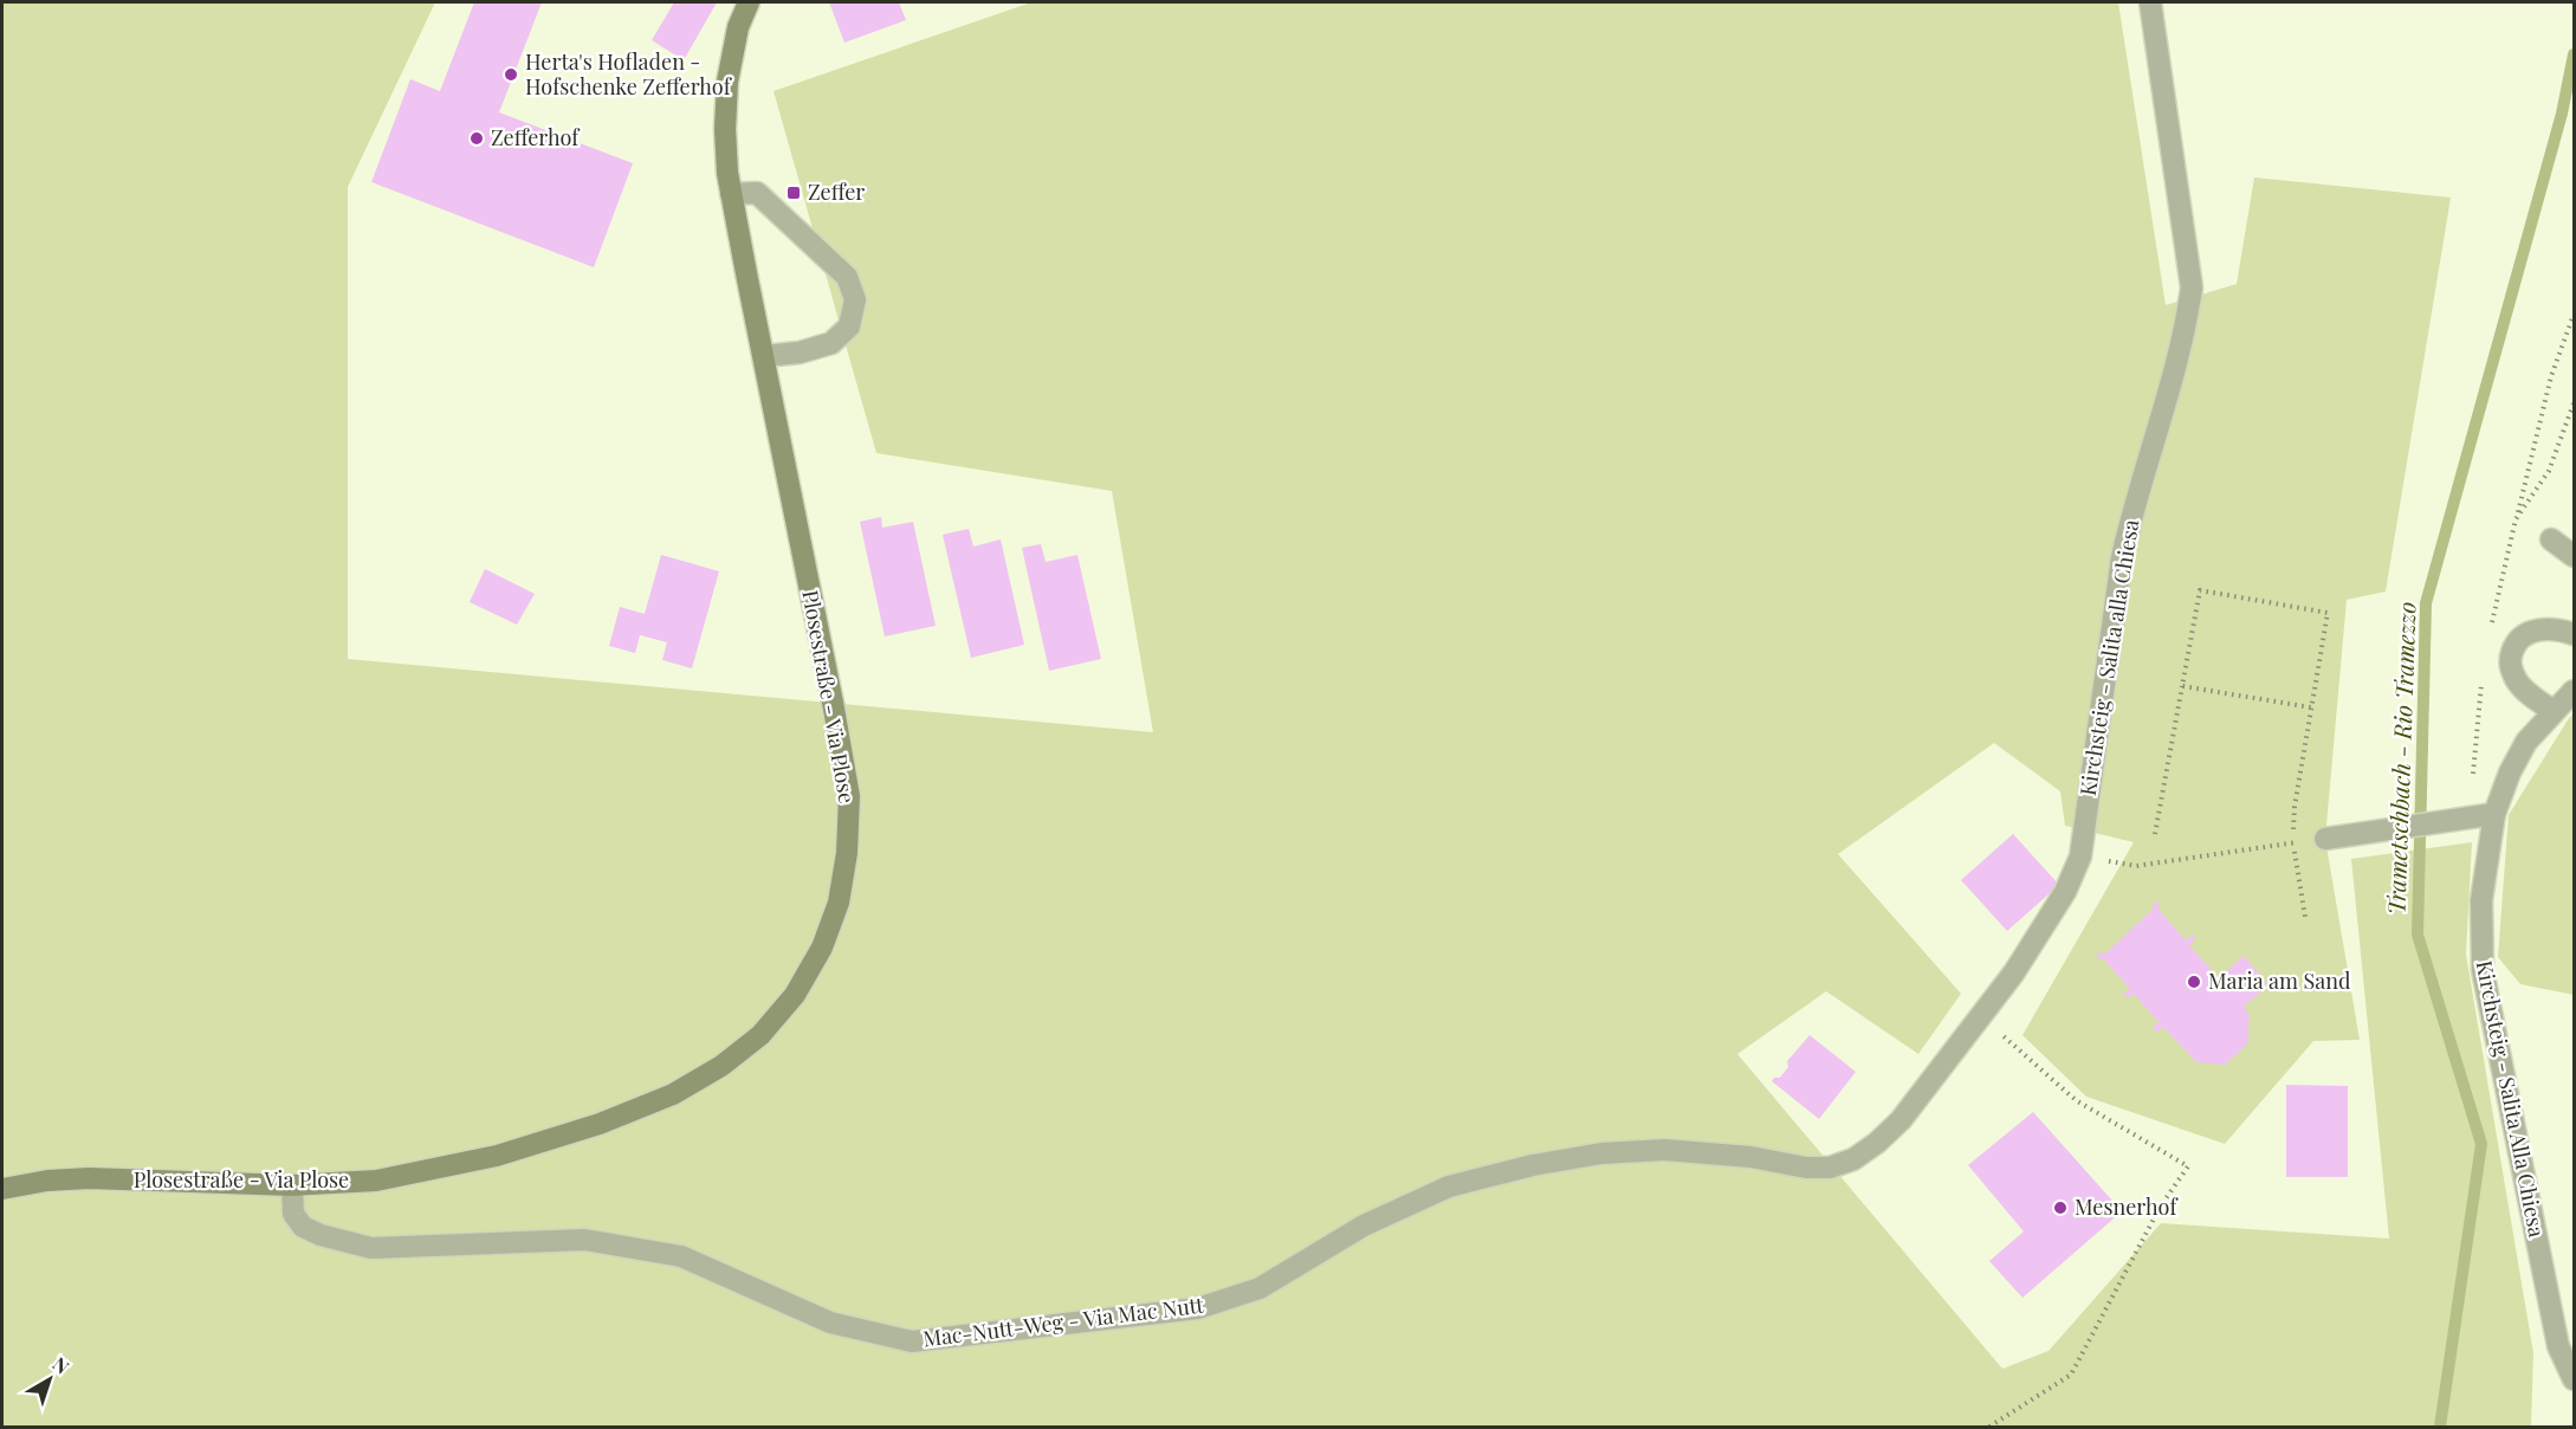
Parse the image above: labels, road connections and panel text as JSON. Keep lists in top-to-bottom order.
{
  "streets": {
    "street": [
      "Kirchsteig - Salita alla Chiesa",
      "Plosestraße - Via Plose",
      "Kirchsteig - Salita Alla Chiesa",
      "Mac-Nutt-Weg - Via Mac Nutt"
    ]
  },
  "crossings": [
    ["Kirchsteig - Salita alla Chiesa", "Mac-Nutt-Weg - Via Mac Nutt"],
    ["Plosestraße - Via Plose", "Mac-Nutt-Weg - Via Mac Nutt"]
  ],
  "water": ["Trametschbach - Rio Tramezzo"],
  "places": {
    "other": [
      "Herta's Hofladen - Hofschenke Zefferhof",
      "Zefferhof",
      "Maria am Sand",
      "Mesnerhof"
    ],
    "transit": ["Zeffer"]
  },
  "north": "top right"
}
